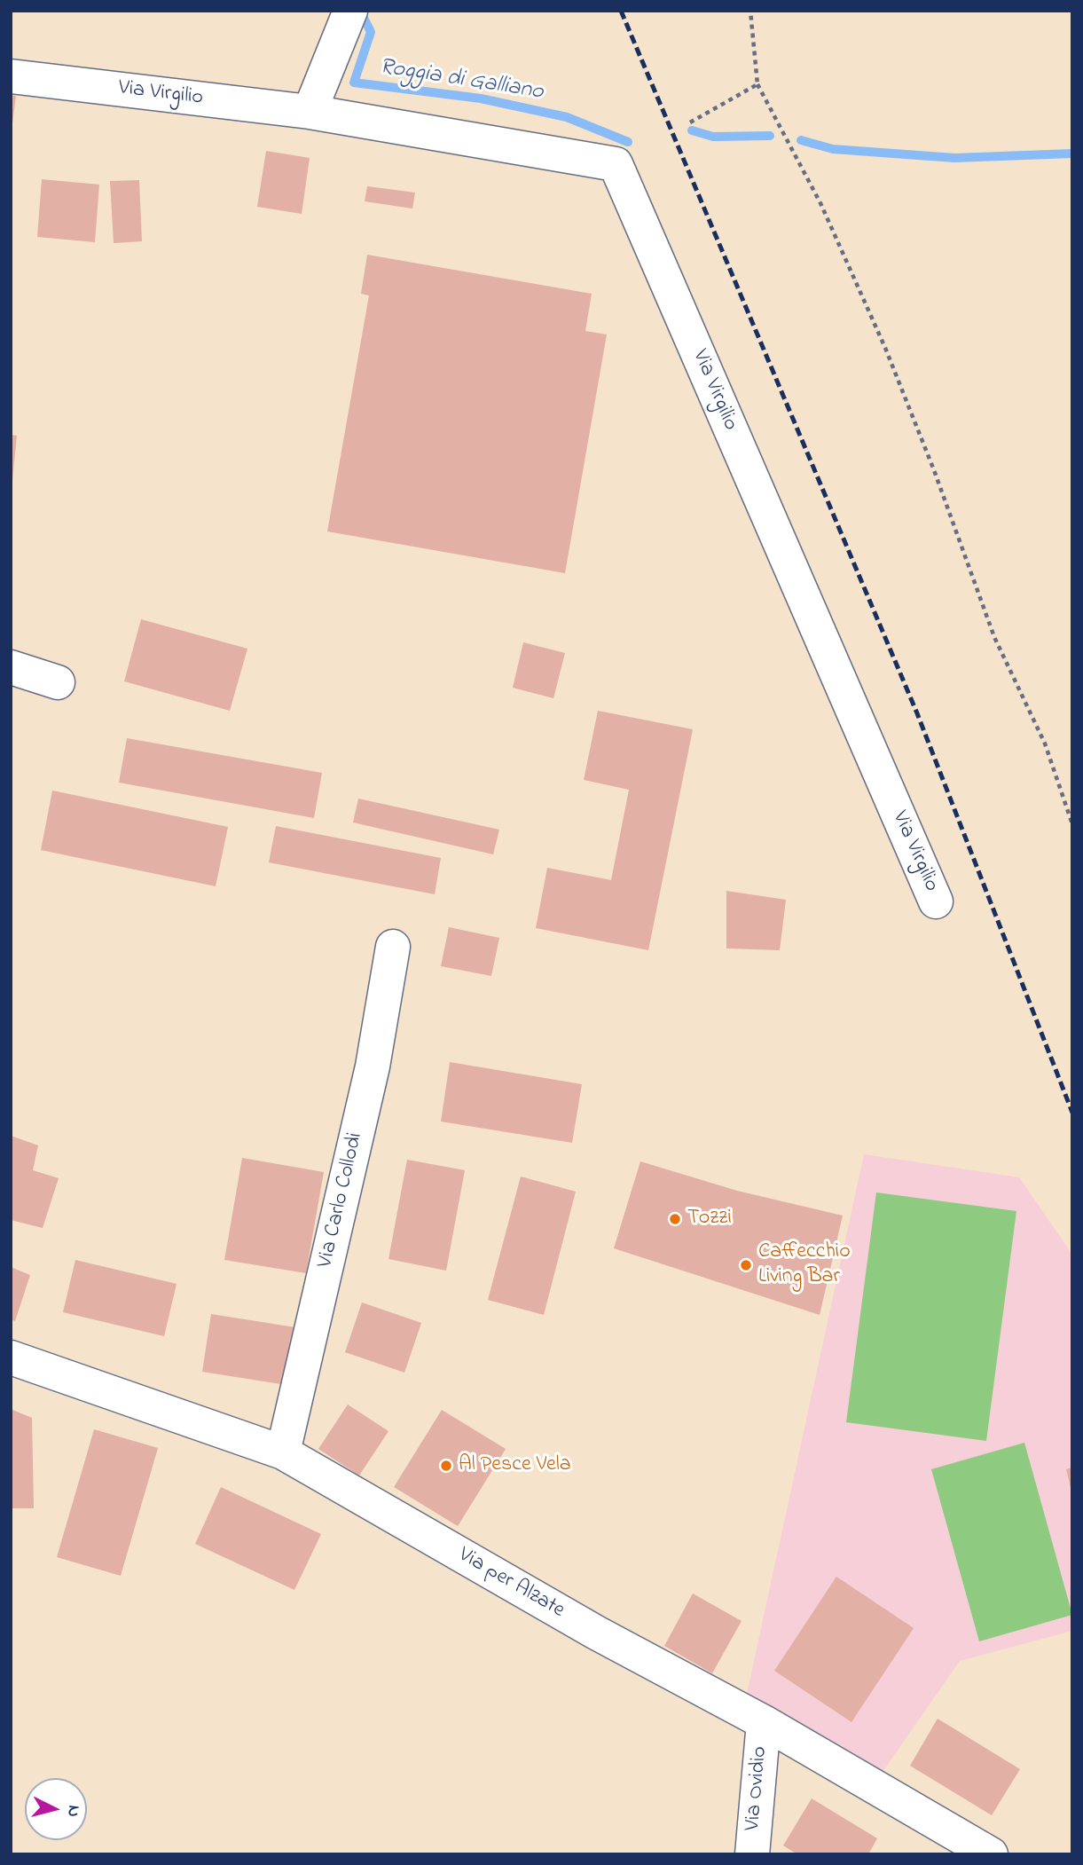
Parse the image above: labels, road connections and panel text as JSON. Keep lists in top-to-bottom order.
{
  "streets": {
    "street": [
      "Via Virgilio",
      "Via Carlo Collodi",
      "Via per Alzate",
      "Via Ovidio"
    ]
  },
  "crossings": [
    ["Via Carlo Collodi", "Via per Alzate"],
    ["Via per Alzate", "Via Ovidio"]
  ],
  "water": ["Roggia di Galliano"],
  "places": ["Tozzi", "Caffecchio Living Bar", "Al Pesce Vela"],
  "north": "right"
}
